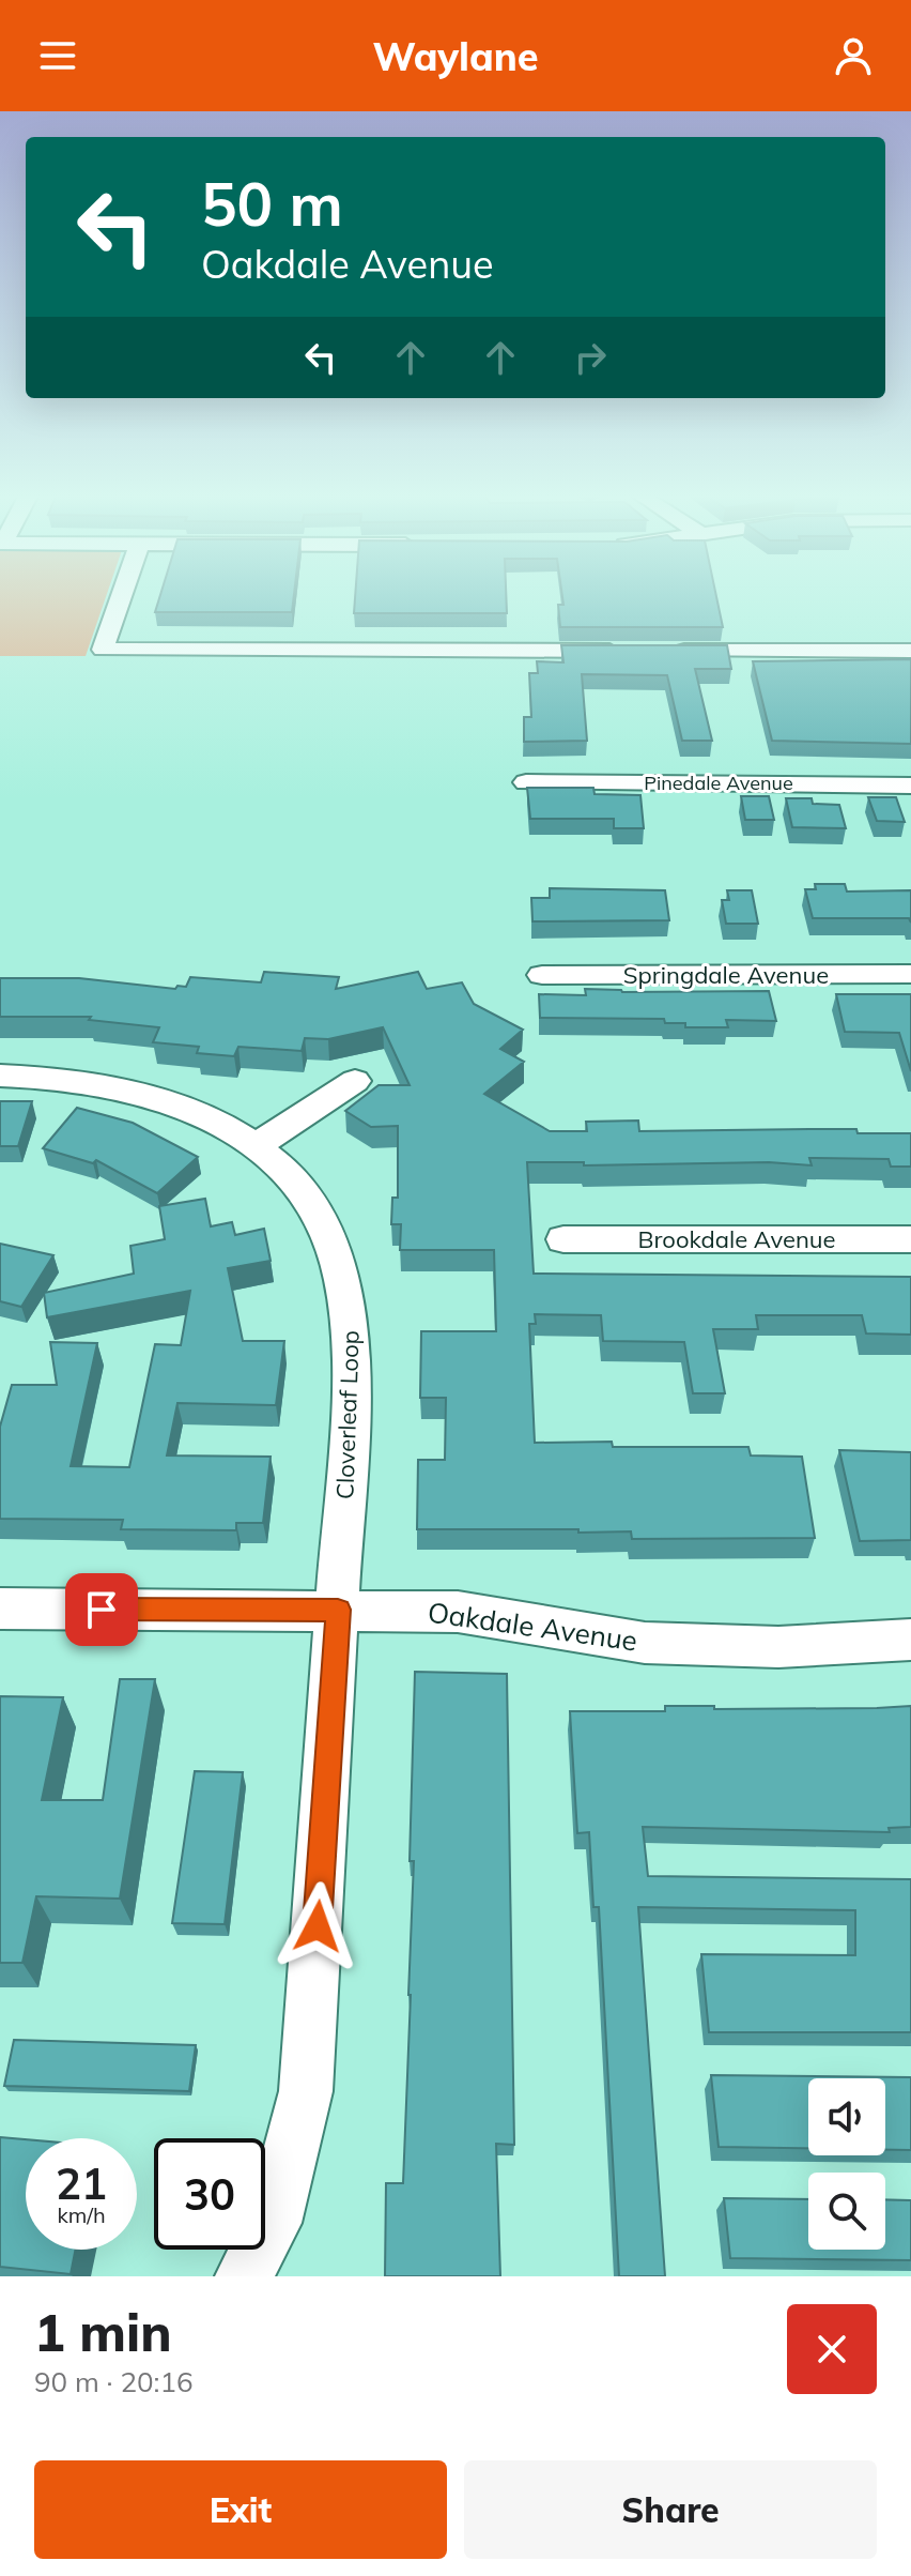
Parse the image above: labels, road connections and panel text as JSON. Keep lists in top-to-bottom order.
{
  "streets": {
    "street": [
      "Pinedale Avenue",
      "Springdale Avenue",
      "Brookdale Avenue",
      "Cloverleaf Loop",
      "Oakdale Avenue"
    ]
  },
  "crossings": [
    ["Cloverleaf Loop", "Oakdale Avenue"]
  ],
  "page": {
    "header": "Waylane",
    "turn": ["50 m", "Oakdale Avenue"],
    "speed": "21 km/h",
    "limit": "30",
    "heading": ["1 min", "90 m · 20:16"],
    "buttons": ["Exit", "Share"]
  }
}
